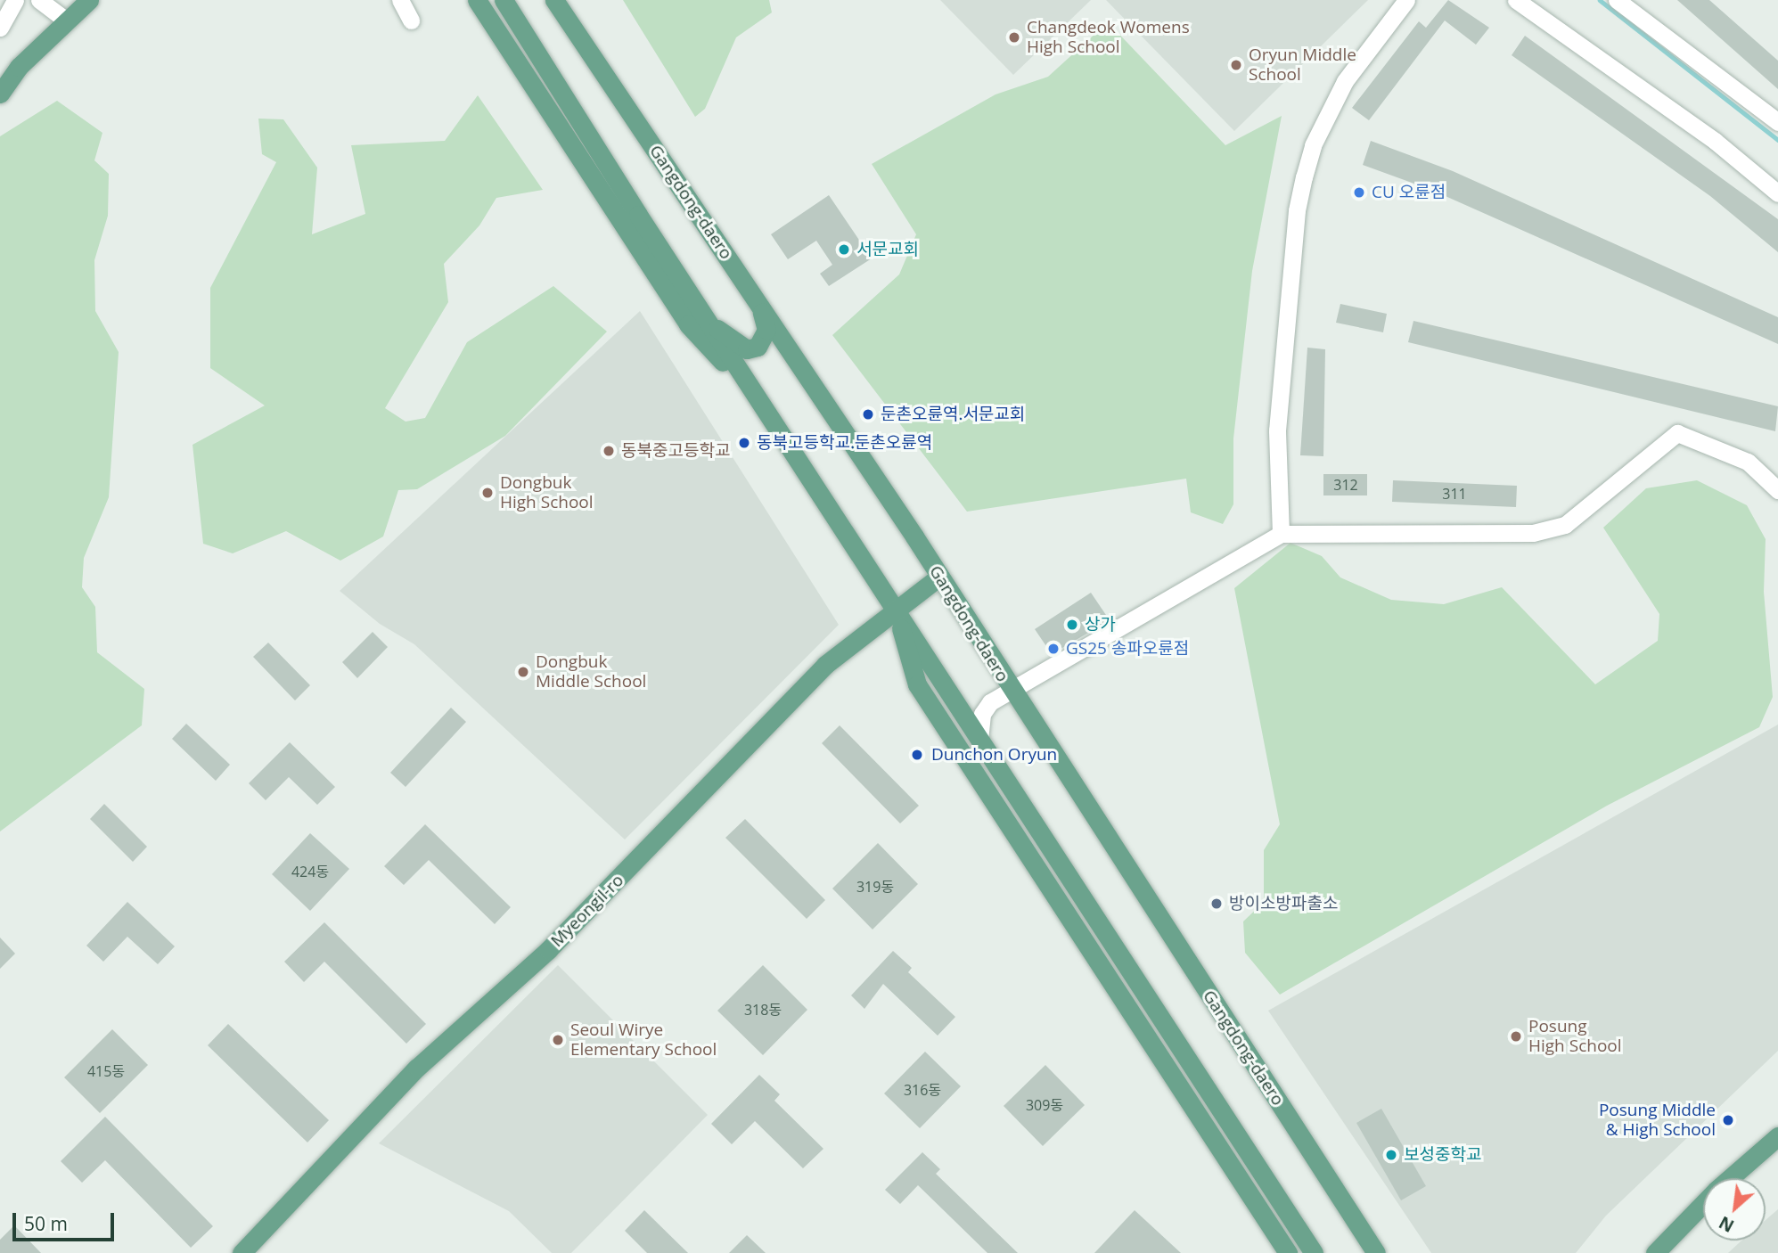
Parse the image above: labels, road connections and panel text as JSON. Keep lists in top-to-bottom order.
{
  "streets": {
    "main road": ["Gangdong-daero", "Myeongil-ro"]
  },
  "crossings": [
    ["Gangdong-daero", "Myeongil-ro"]
  ],
  "places": [
    "Changdeok Womens High School",
    "Oryun Middle School",
    "CU 오륜점",
    "서문교회",
    "둔촌오륜역.서문교회",
    "동북고등학교.둔촌오륜역",
    "동북중고등학교",
    "Dongbuk High School",
    "상가",
    "GS25 송파오륜점",
    "Dongbuk Middle School",
    "Dunchon Oryun",
    "방이소방파출소",
    "Posung High School",
    "Seoul Wirye Elementary School",
    "Posung Middle & High School",
    "보성중학교"
  ],
  "house_numbers": [
    "312",
    "311",
    "424동",
    "319동",
    "318동",
    "415동",
    "316동",
    "309동"
  ],
  "scale_bar": "50 m",
  "north": "bottom left"
}
